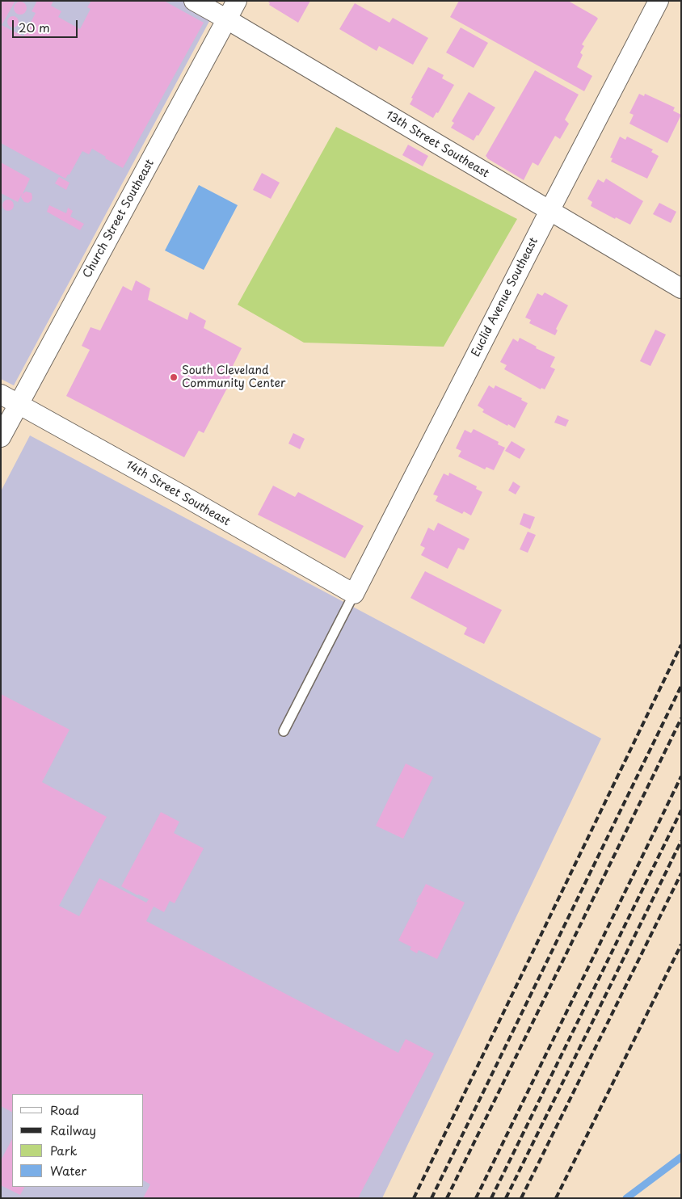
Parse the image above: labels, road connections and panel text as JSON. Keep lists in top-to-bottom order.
{
  "streets": {
    "street": [
      "13th Street Southeast",
      "Church Street Southeast",
      "Euclid Avenue Southeast",
      "14th Street Southeast"
    ]
  },
  "crossings": [
    ["13th Street Southeast", "Church Street Southeast"],
    ["13th Street Southeast", "Euclid Avenue Southeast"],
    ["Church Street Southeast", "14th Street Southeast"],
    ["Euclid Avenue Southeast", "14th Street Southeast"]
  ],
  "places": ["South Cleveland Community Center"],
  "legend": [
    "Road",
    "Railway",
    "Park",
    "Water"
  ],
  "scale_bar": "20 m"
}
